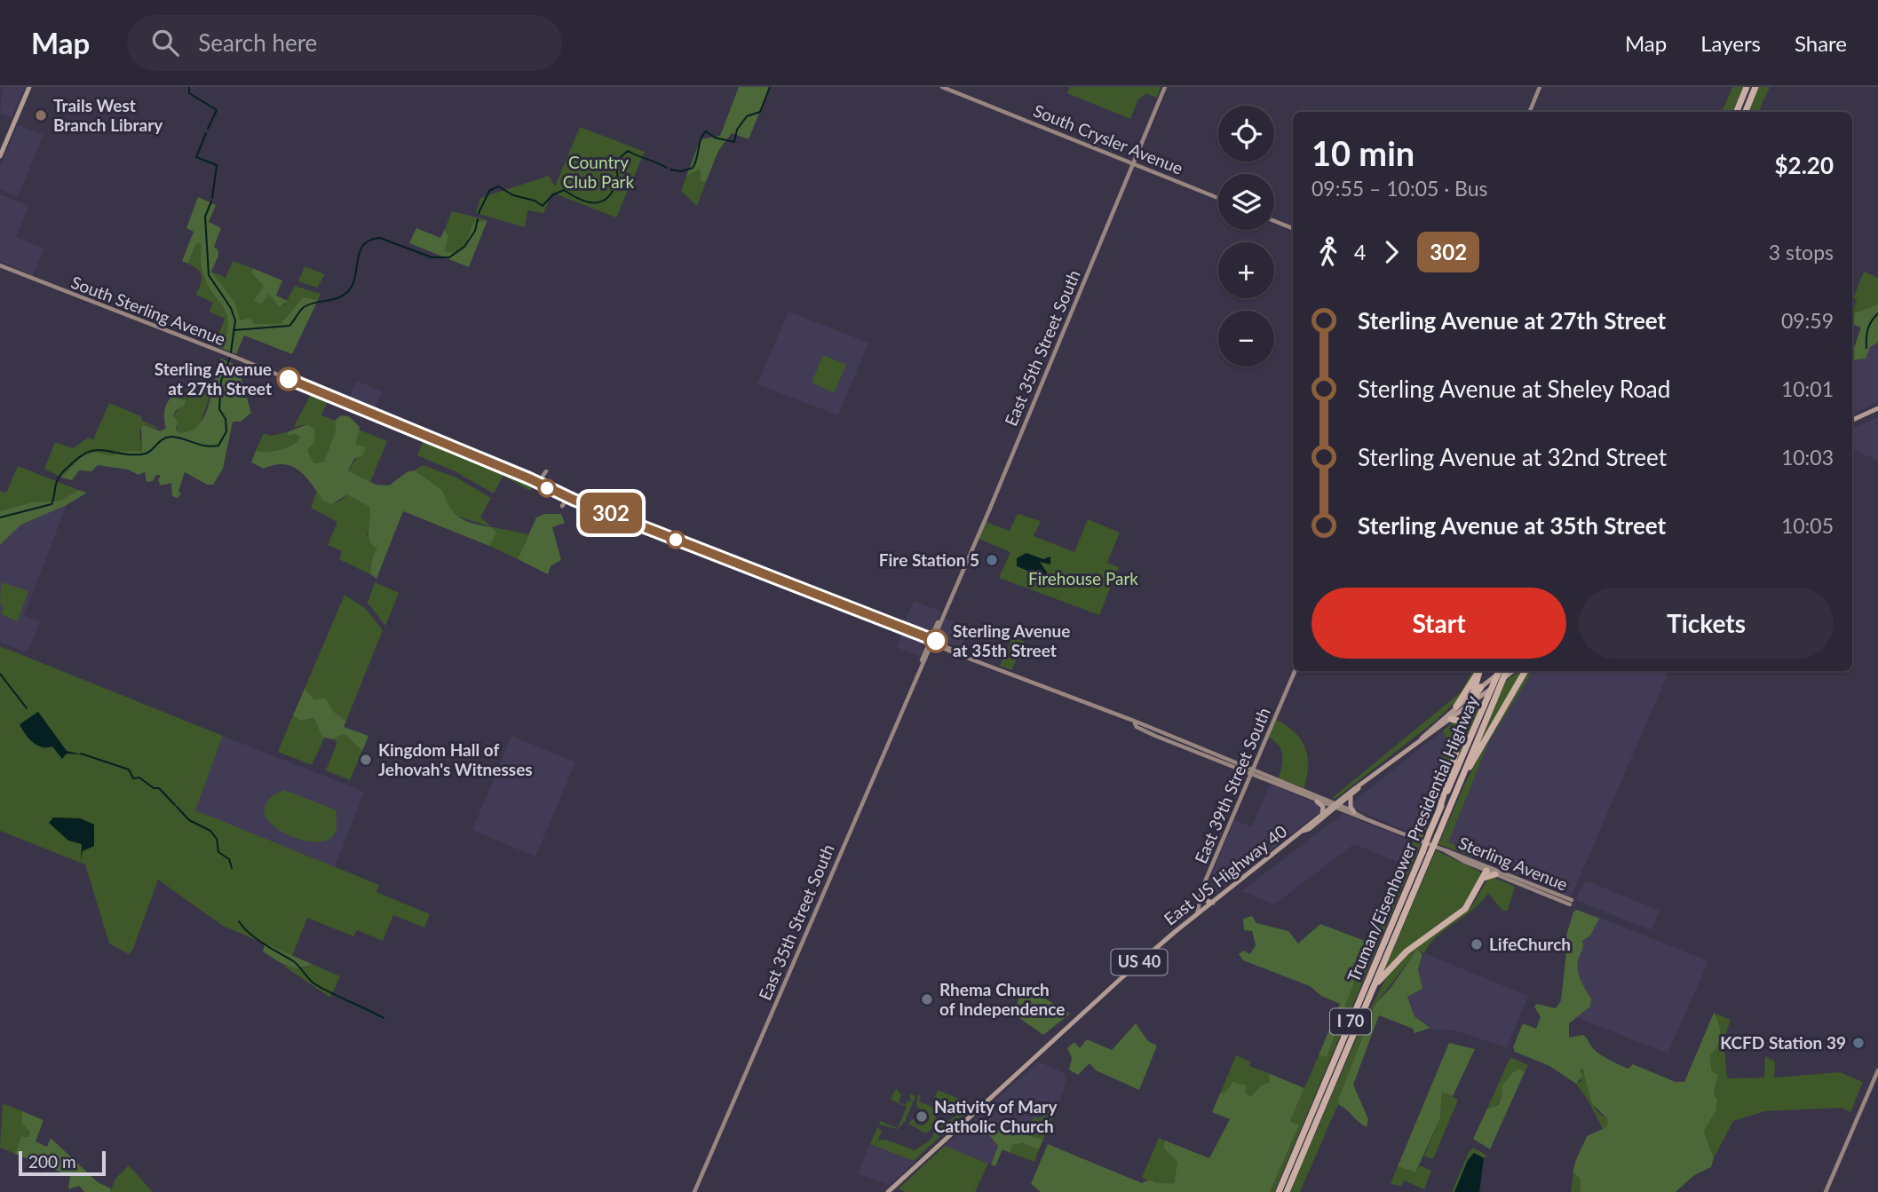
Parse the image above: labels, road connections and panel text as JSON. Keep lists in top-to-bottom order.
{
  "streets": {
    "highway": ["Truman/Eisenhower Presidential Highway", "I 70"],
    "main road": [
      "South Crysler Avenue",
      "South Sterling Avenue",
      "East 35th Street South",
      "East 39th Street South",
      "Sterling Avenue",
      "East US Highway 40",
      "US 40"
    ]
  },
  "crossings": [
    ["South Crysler Avenue", "East 35th Street South"],
    ["South Sterling Avenue", "East 35th Street South"],
    ["South Sterling Avenue", "East 39th Street South"],
    ["South Sterling Avenue", "Sterling Avenue"],
    ["South Sterling Avenue", "US 40"],
    ["East 39th Street South", "East US Highway 40"],
    ["East US Highway 40", "US 40"]
  ],
  "parks": ["Country Club Park", "Firehouse Park"],
  "places": [
    "Trails West Branch Library",
    "Sterling Avenue at 27th Street",
    "Fire Station 5",
    "Sterling Avenue at 35th Street",
    "Kingdom Hall of Jehovah's Witnesses",
    "LifeChurch",
    "Rhema Church of Independence",
    "KCFD Station 39",
    "Nativity of Mary Catholic Church"
  ],
  "lines": ["bus line 302"],
  "scale_bar": "200 m",
  "page": {
    "header": "Map",
    "search": "Search here",
    "nav": ["Map", "Layers", "Share"],
    "on_map": "302",
    "map_buttons": ["+", "−"],
    "heading": ["10 min", "09:55 – 10:05 · Bus", "$2.20"],
    "legs": ["4", "302", "3 stops"],
    "list": [
      {
        "name": "Sterling Avenue at 27th Street",
        "value": "09:59"
      },
      {
        "name": "Sterling Avenue at Sheley Road",
        "value": "10:01"
      },
      {
        "name": "Sterling Avenue at 32nd Street",
        "value": "10:03"
      },
      {
        "name": "Sterling Avenue at 35th Street",
        "value": "10:05"
      }
    ],
    "buttons": ["Start", "Tickets"],
    "scale": "200 m"
  }
}
